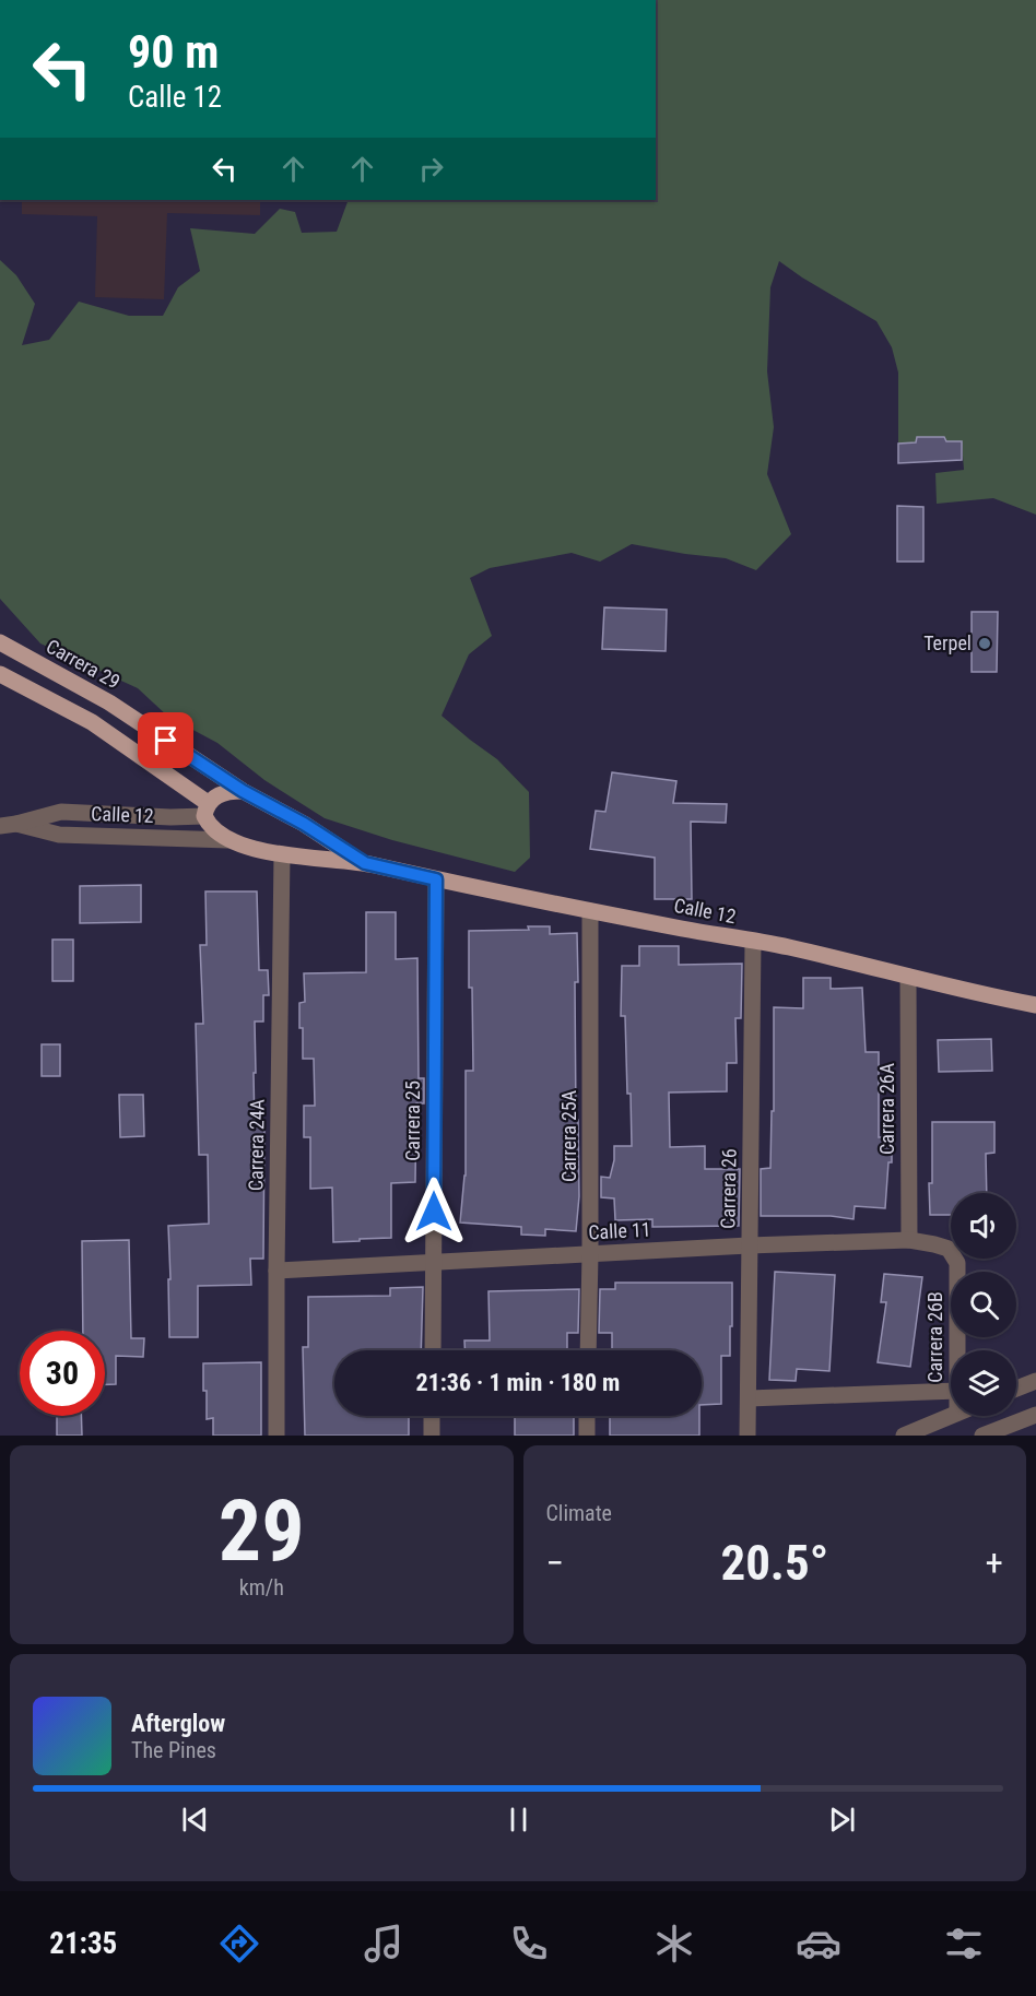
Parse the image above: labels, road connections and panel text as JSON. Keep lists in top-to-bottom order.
{
  "streets": {
    "main road": ["Carrera 29", "Calle 12"],
    "street": [
      "Carrera 26A",
      "Carrera 25",
      "Carrera 25A",
      "Carrera 24A",
      "Carrera 26",
      "Calle 11",
      "Carrera 26B"
    ]
  },
  "crossings": [
    ["Carrera 29", "Calle 12"],
    ["Calle 12", "Carrera 26A"],
    ["Calle 12", "Carrera 25"],
    ["Calle 12", "Carrera 25A"],
    ["Calle 12", "Carrera 26"],
    ["Carrera 26A", "Calle 11"],
    ["Carrera 25", "Calle 11"],
    ["Carrera 25A", "Calle 11"],
    ["Carrera 24A", "Calle 11"],
    ["Carrera 26", "Calle 11"],
    ["Calle 11", "Carrera 26B"]
  ],
  "places": ["Terpel"],
  "page": {
    "turn": ["90 m", "Calle 12"],
    "limit": "30",
    "trip": "21:36 · 1 min · 180 m",
    "tile": [
      ["29", "km/h"],
      "Climate"
    ],
    "heat": ["−", "20.5°", "+"],
    "song": ["Afterglow", "The Pines"],
    "tabs": "21:35"
  }
}
